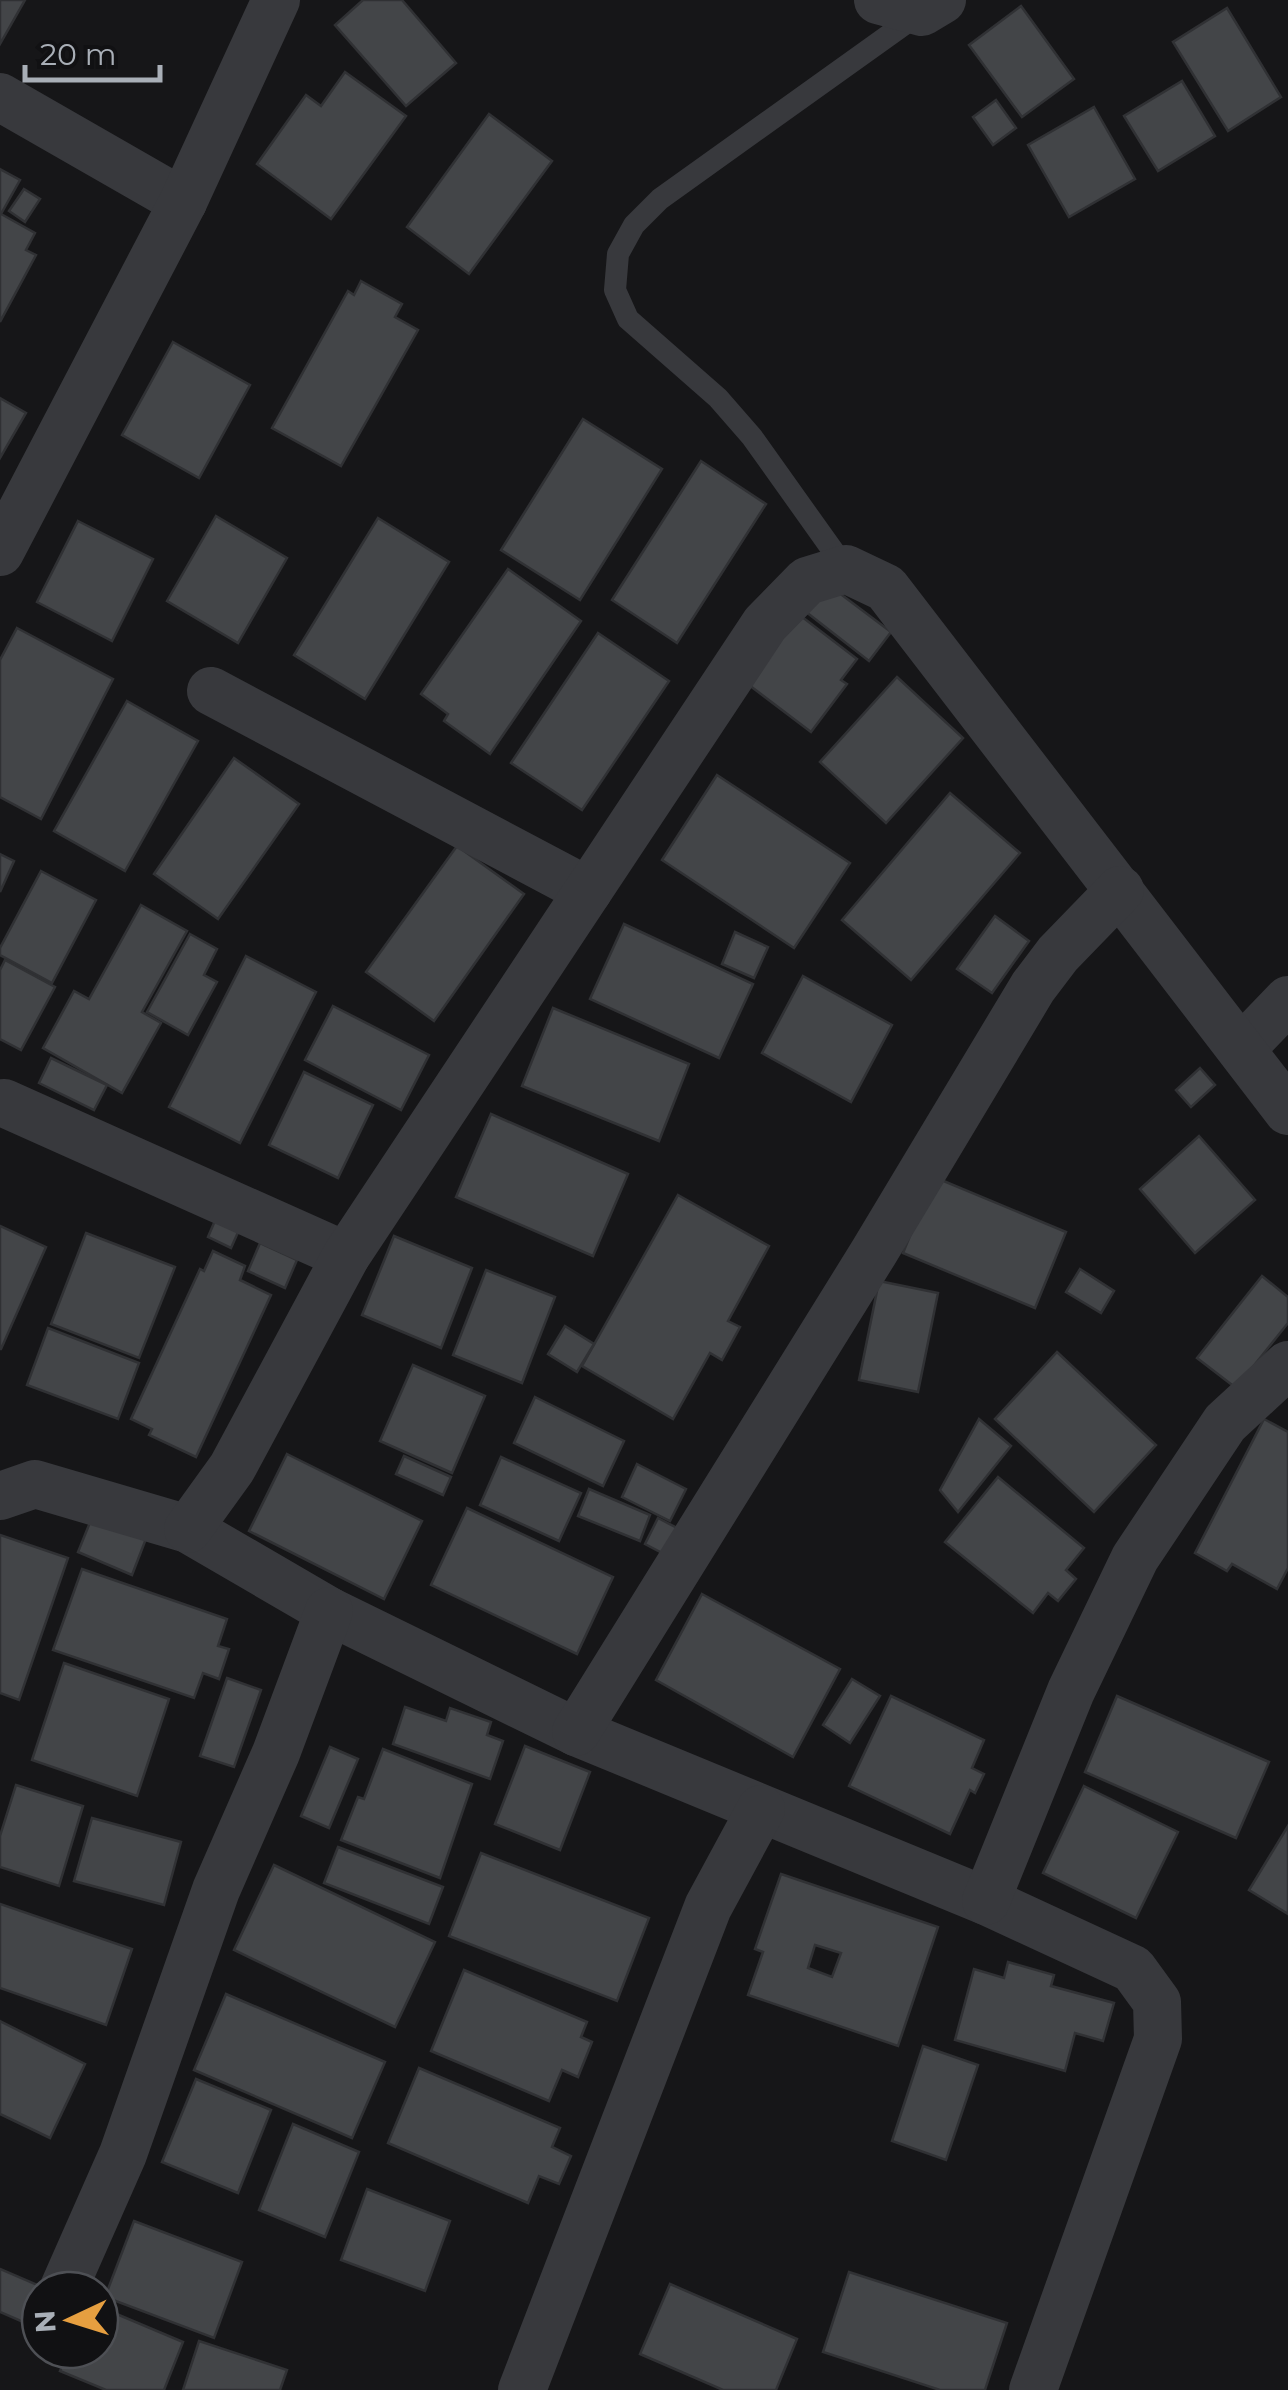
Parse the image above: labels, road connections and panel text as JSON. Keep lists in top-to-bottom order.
{
  "scale_bar": "20 m",
  "north": "left"
}
